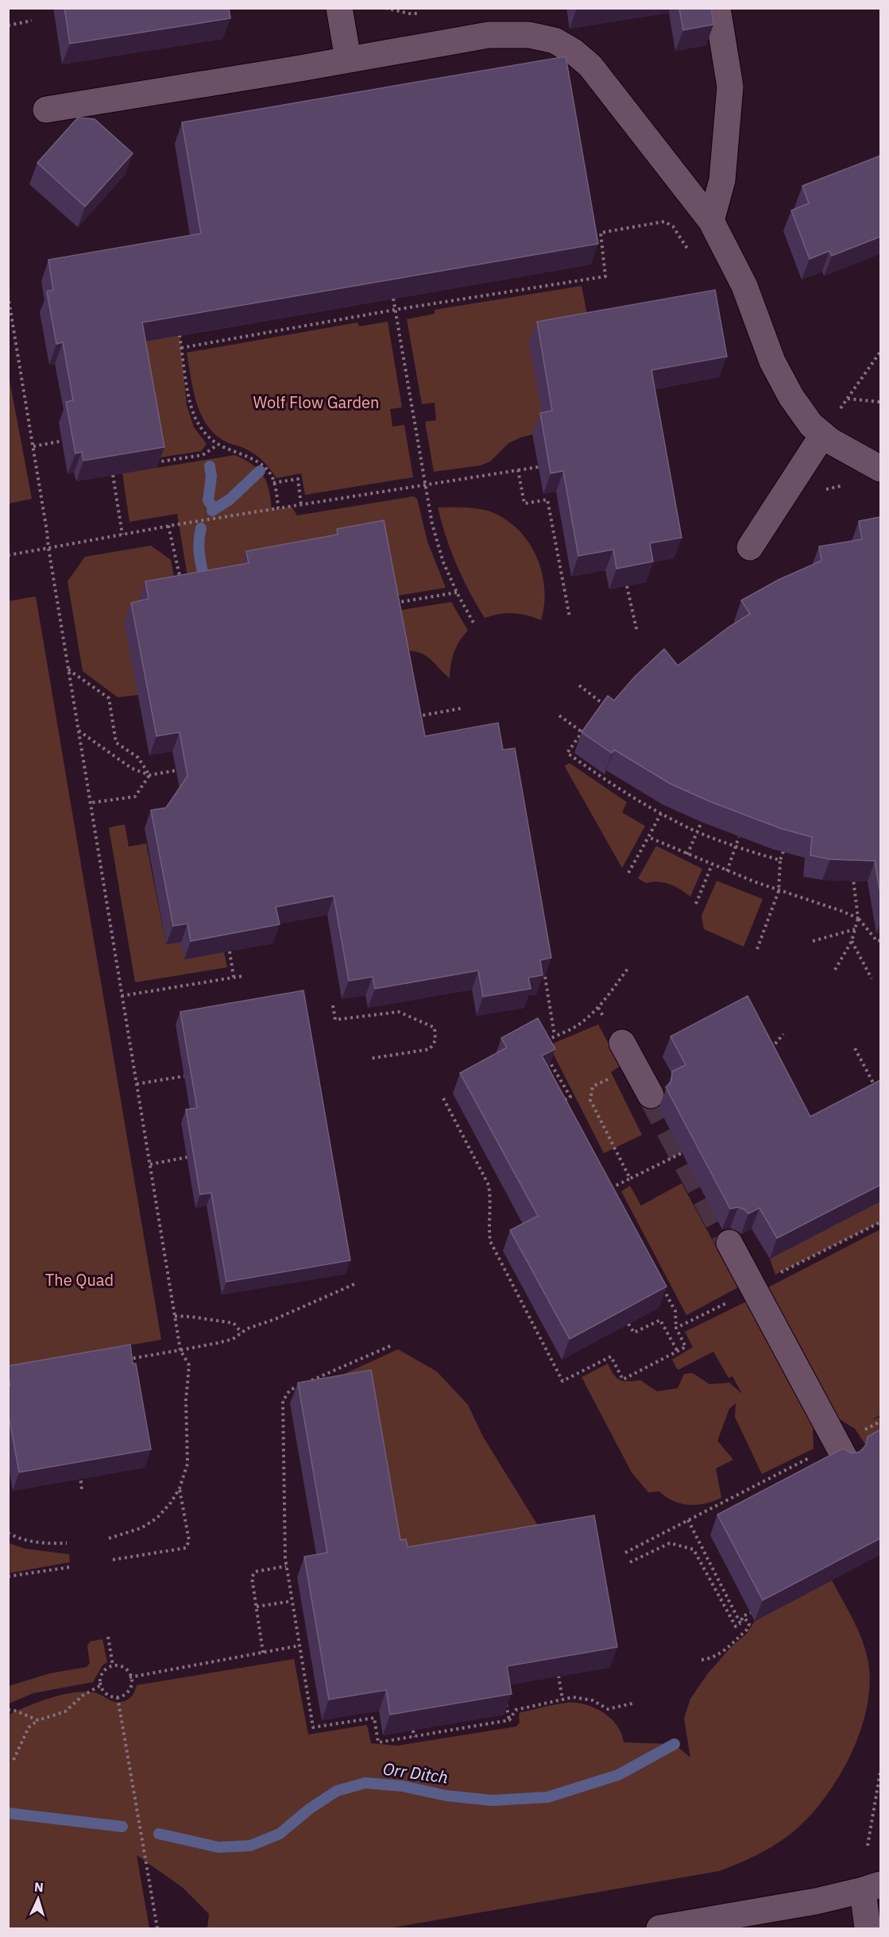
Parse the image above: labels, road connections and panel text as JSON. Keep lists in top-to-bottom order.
{
  "water": ["Orr Ditch"],
  "parks": ["Wolf Flow Garden", "The Quad"],
  "north": "top"
}
